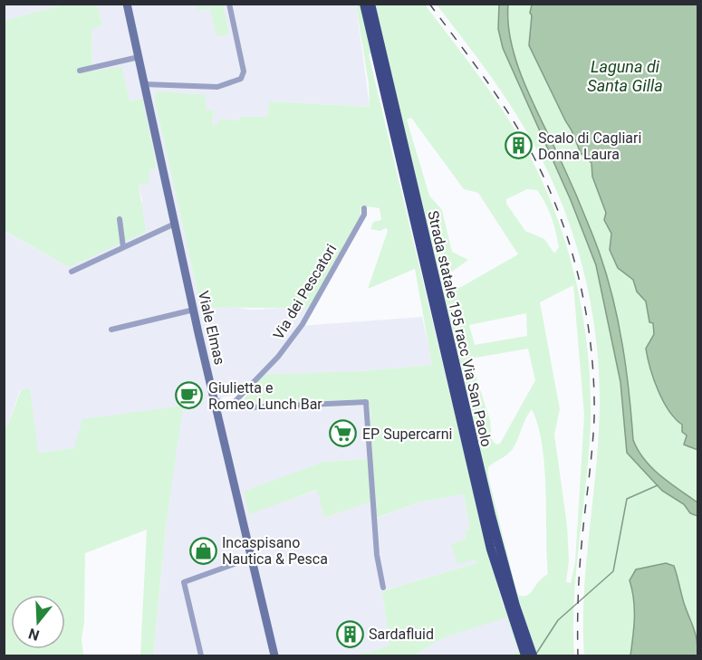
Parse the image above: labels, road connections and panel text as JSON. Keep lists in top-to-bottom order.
{
  "streets": {
    "highway": ["Strada statale 195 racc Via San Paolo"],
    "main road": ["Viale Elmas"],
    "street": ["Via dei Pescatori"]
  },
  "water": ["Laguna di Santa Gilla"],
  "places": {
    "building": ["Scalo di Cagliari Donna Laura", "Sardafluid"],
    "cafe": ["Giulietta e Romeo Lunch Bar"],
    "supermarket": ["EP Supercarni"],
    "shop": ["Incaspisano Nautica & Pesca"]
  },
  "north": "bottom"
}
